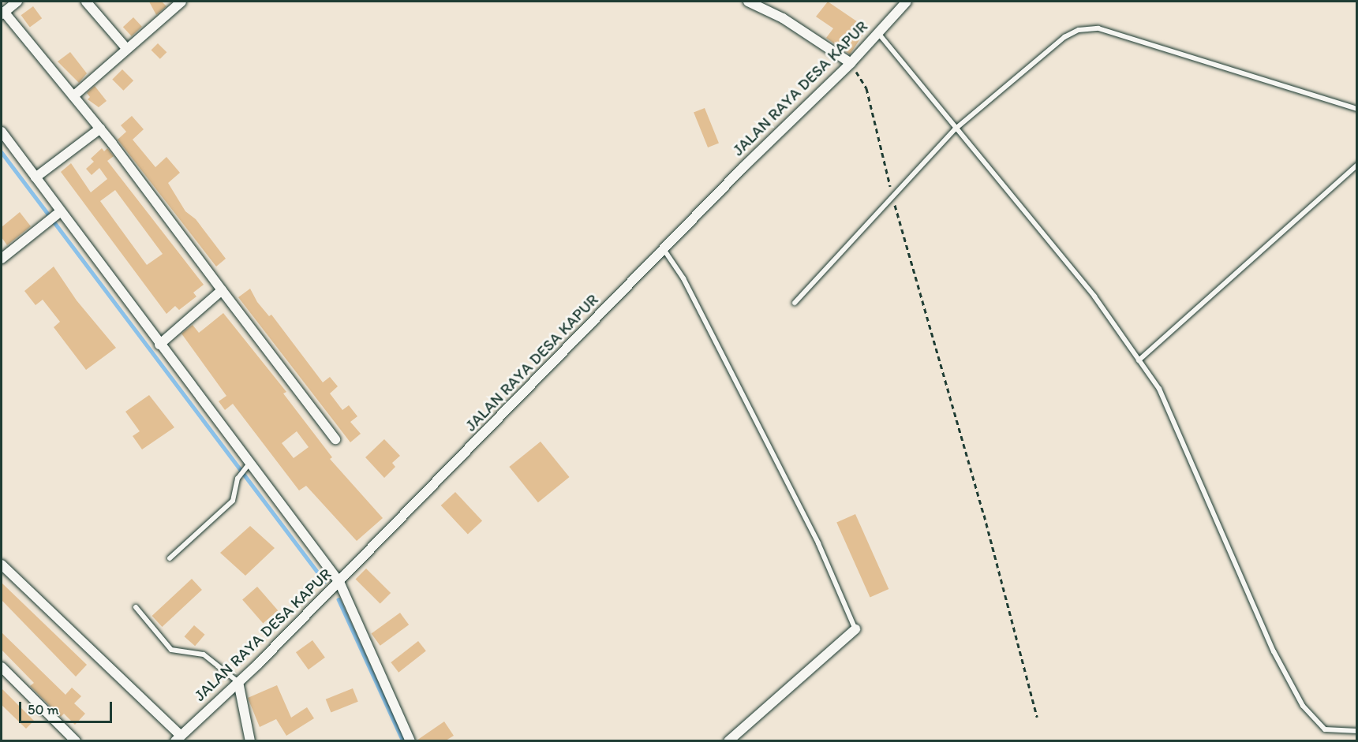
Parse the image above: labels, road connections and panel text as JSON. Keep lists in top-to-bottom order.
{
  "streets": {
    "street": ["JALAN RAYA DESA KAPUR"]
  },
  "scale_bar": "50 m"
}
